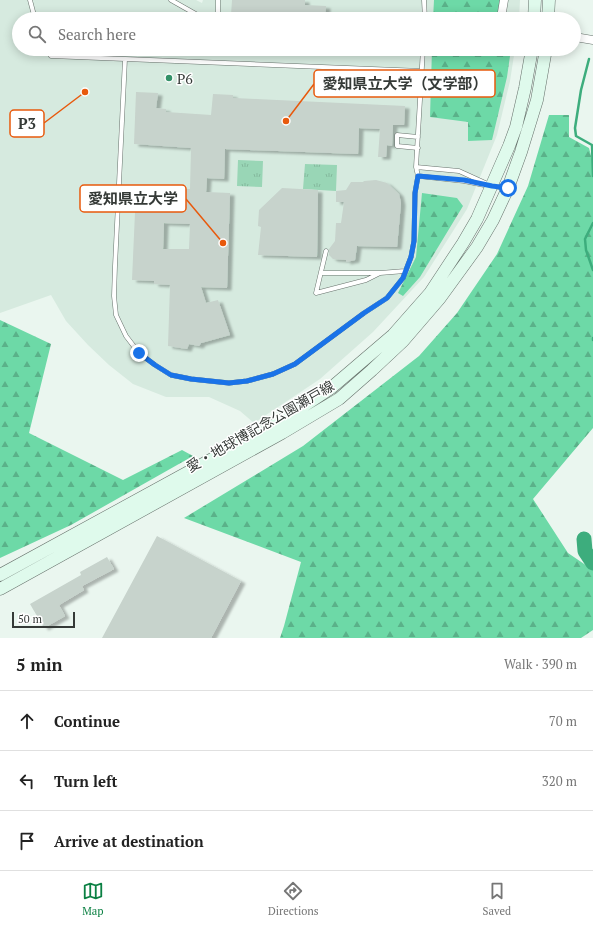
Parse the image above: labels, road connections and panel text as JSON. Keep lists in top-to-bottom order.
{
  "streets": {
    "main road": ["愛・地球博記念公園瀬戸線"]
  },
  "places": [
    "P6",
    "P3",
    "愛知県立大学（文学部）",
    "愛知県立大学"
  ],
  "scale_bar": "50 m",
  "page": {
    "search": "Search here",
    "scale": "50 m",
    "heading": ["5 min", "Walk · 390 m"],
    "list": [
      ["Continue", "70 m"],
      ["Turn left", "320 m"],
      "Arrive at destination"
    ],
    "nav": ["Map", "Directions", "Saved"]
  }
}
